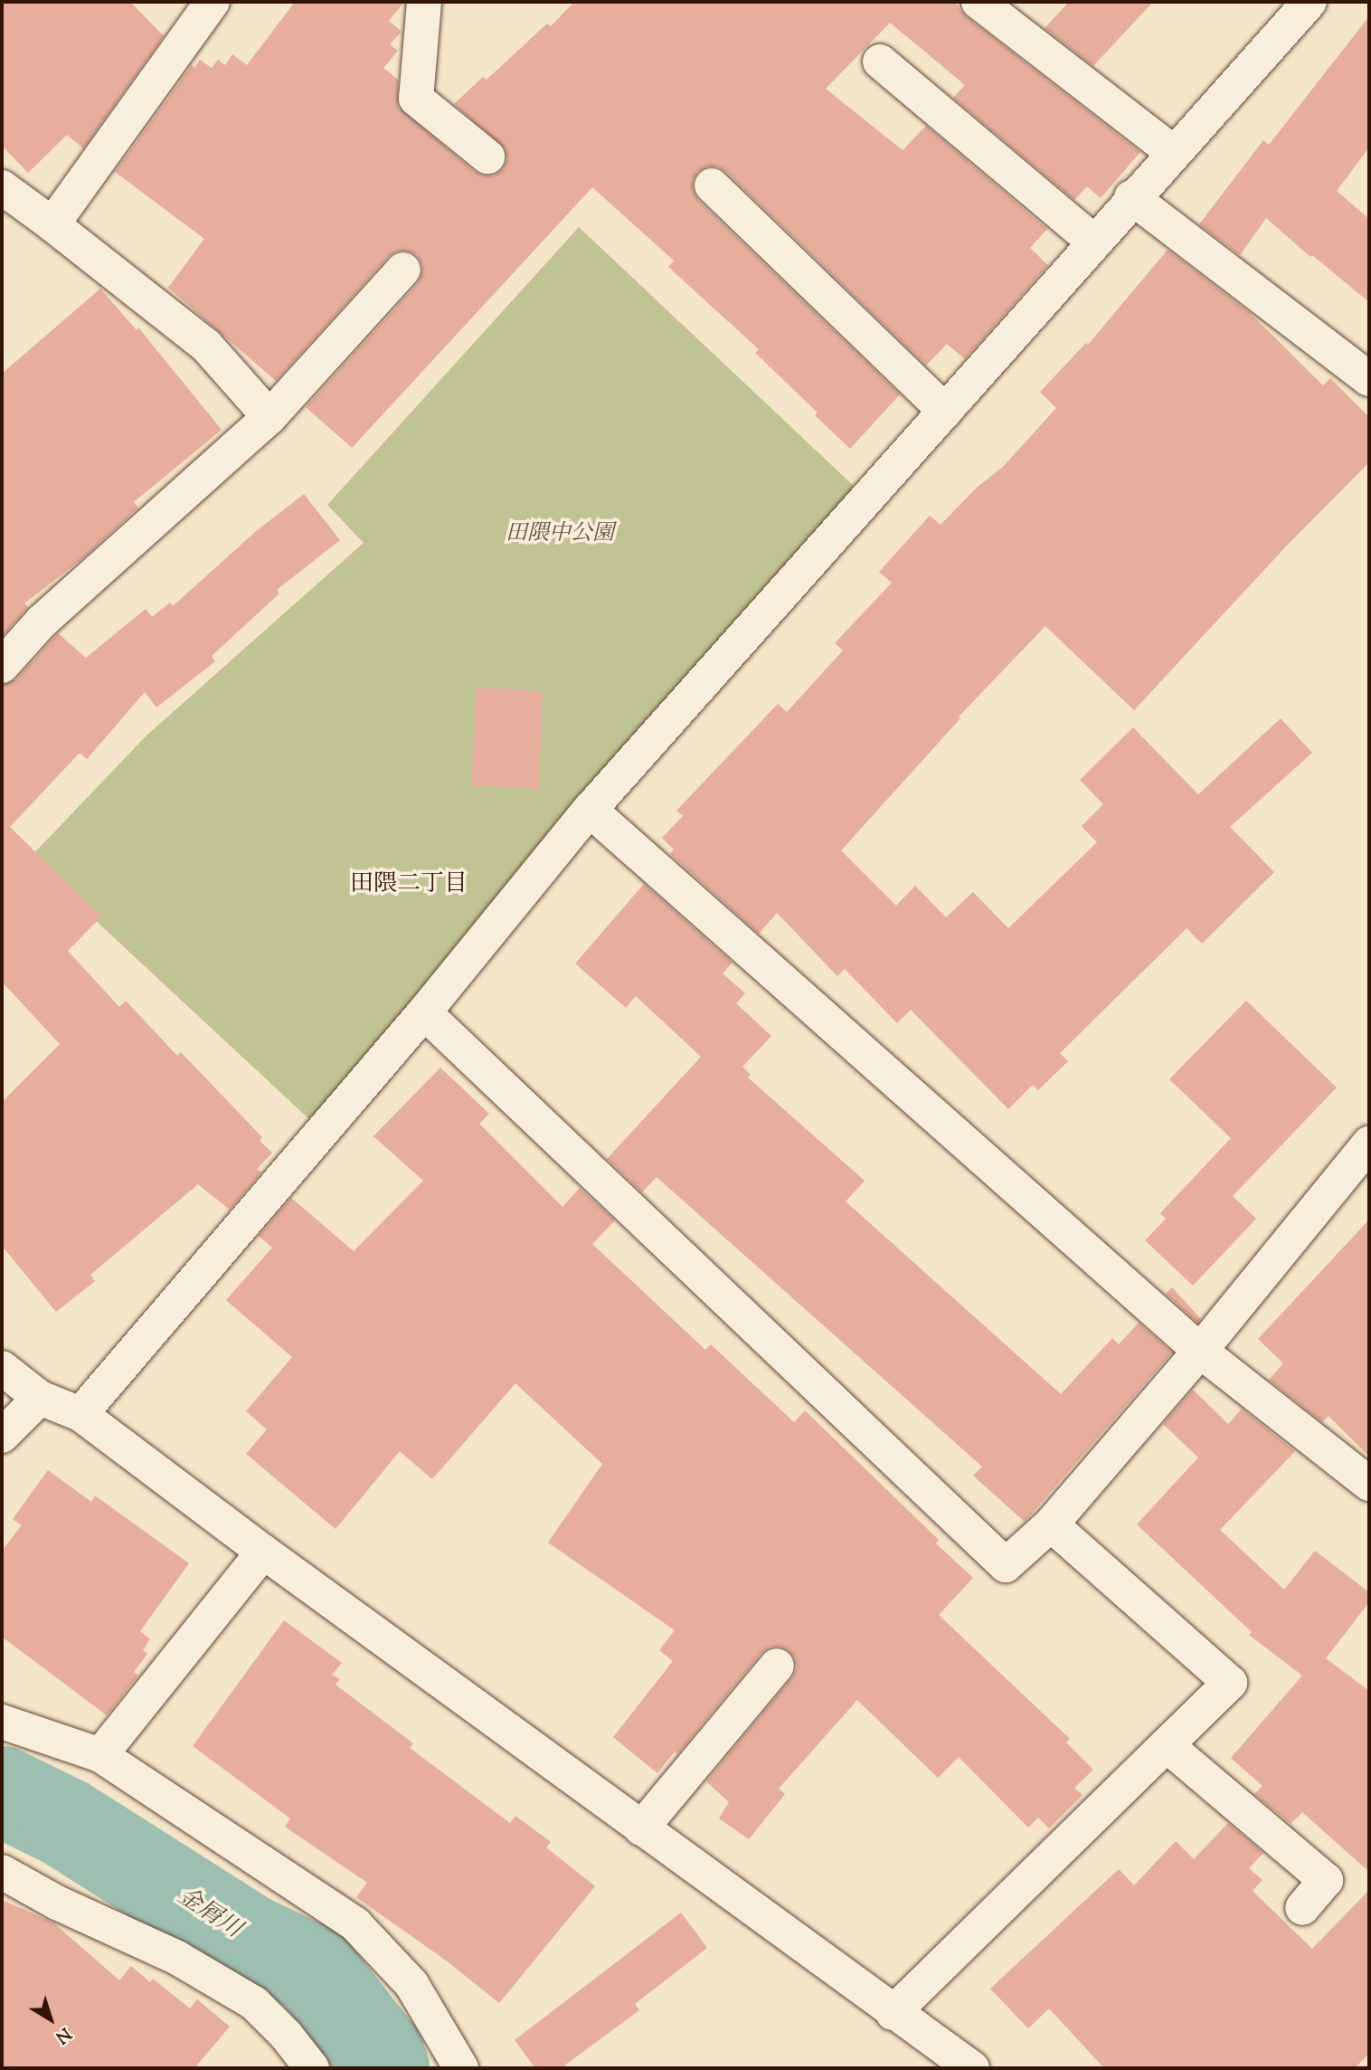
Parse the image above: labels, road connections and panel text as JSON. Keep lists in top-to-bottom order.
{
  "districts": ["田隈二丁目"],
  "water": ["金屑川"],
  "parks": ["田隈中公園"],
  "north": "bottom right"
}
